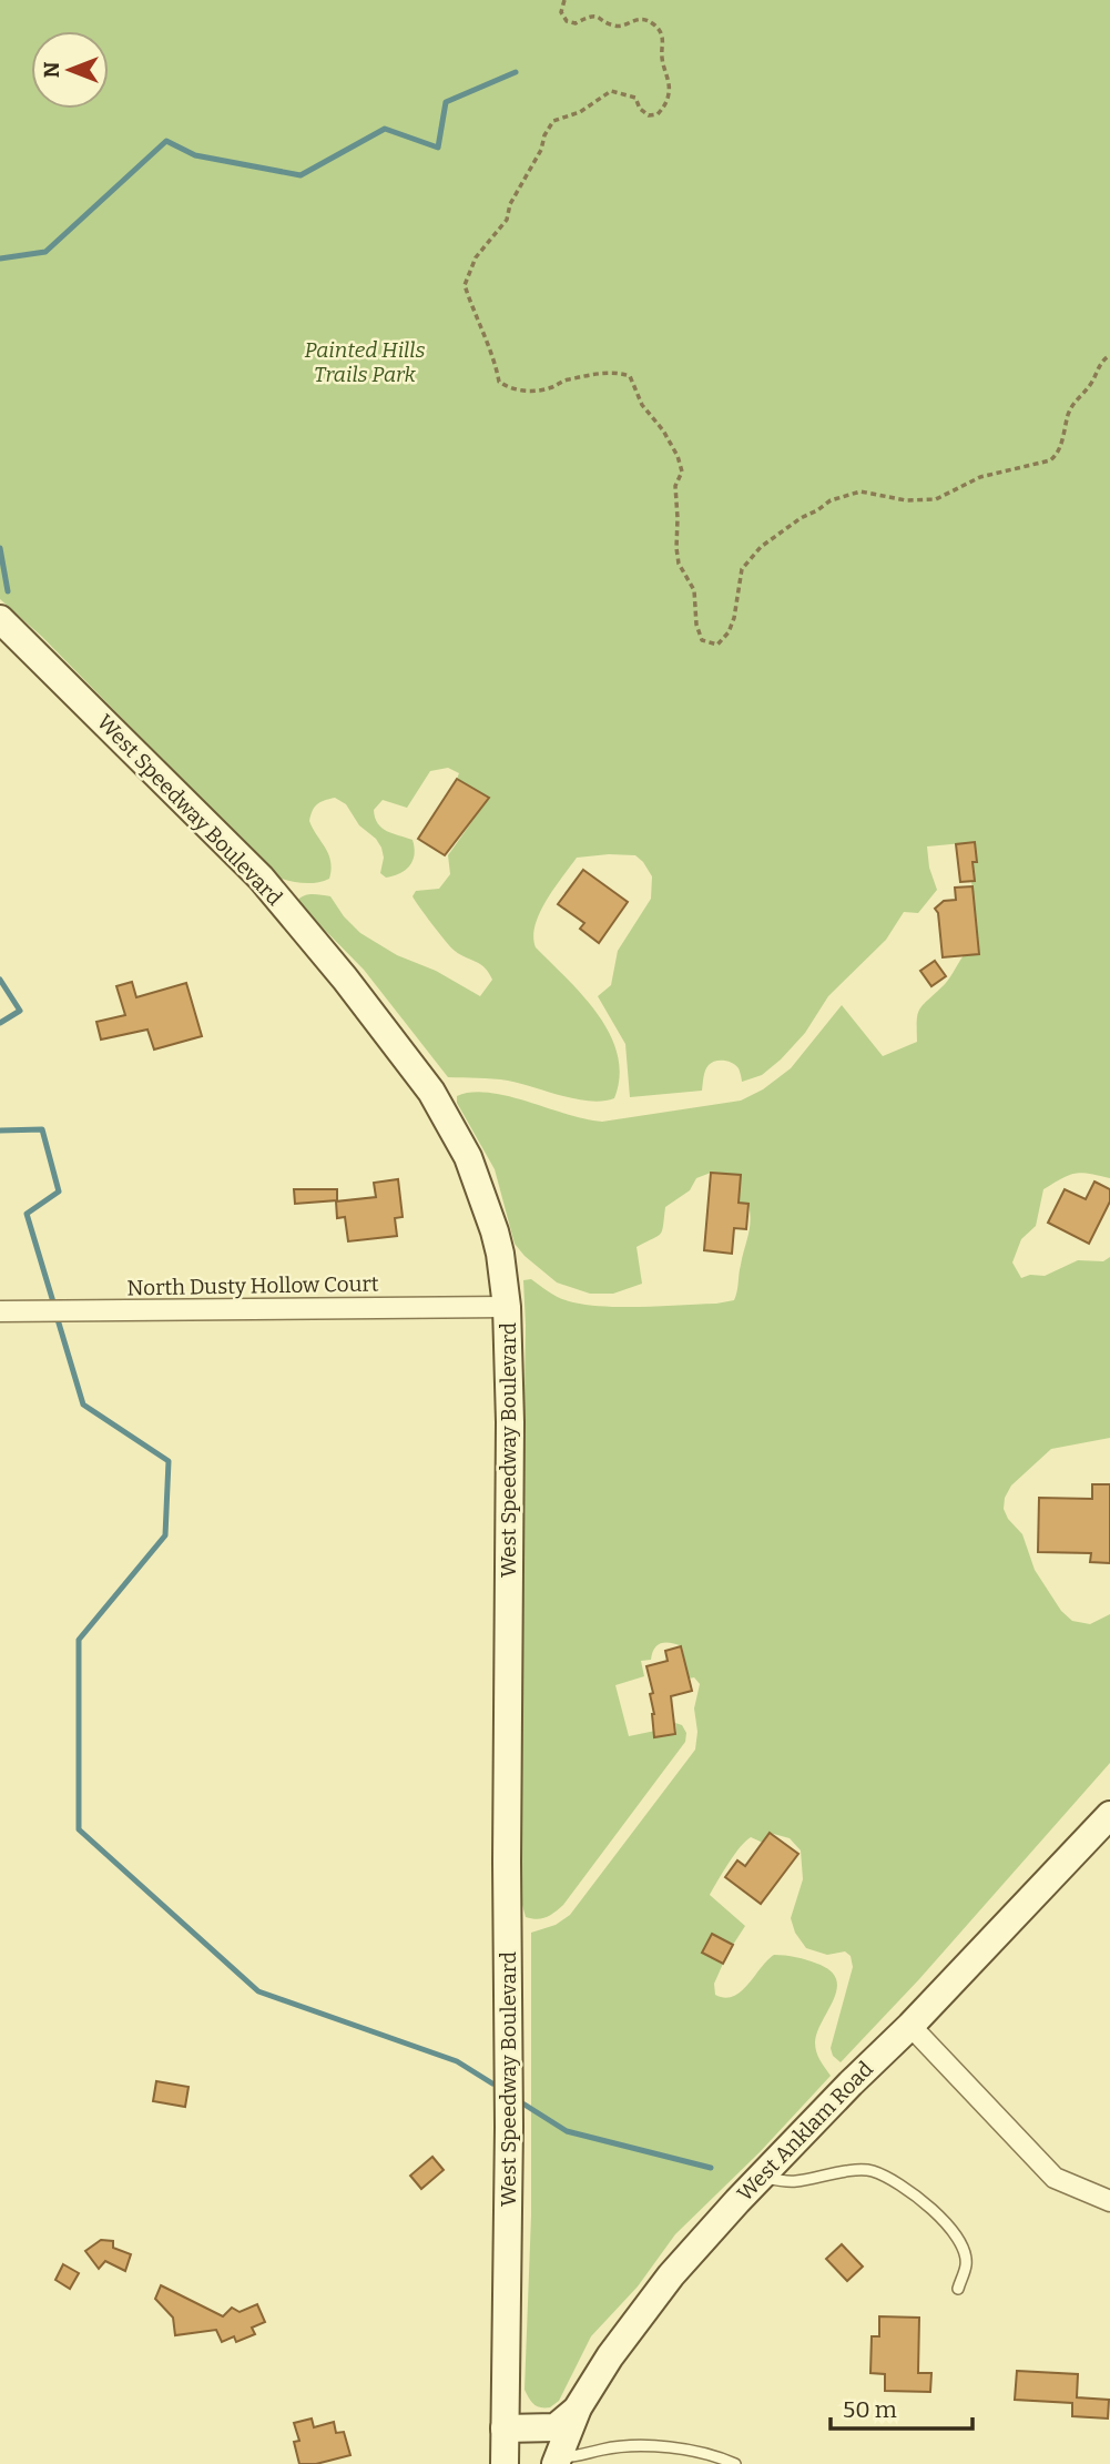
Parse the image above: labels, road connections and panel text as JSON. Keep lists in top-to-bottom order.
{
  "streets": {
    "main road": ["West Speedway Boulevard", "West Anklam Road"],
    "street": ["North Dusty Hollow Court"]
  },
  "crossings": [
    ["West Speedway Boulevard", "North Dusty Hollow Court"],
    ["West Speedway Boulevard", "West Anklam Road"]
  ],
  "parks": ["Painted Hills Trails Park"],
  "scale_bar": "50 m",
  "north": "left"
}
